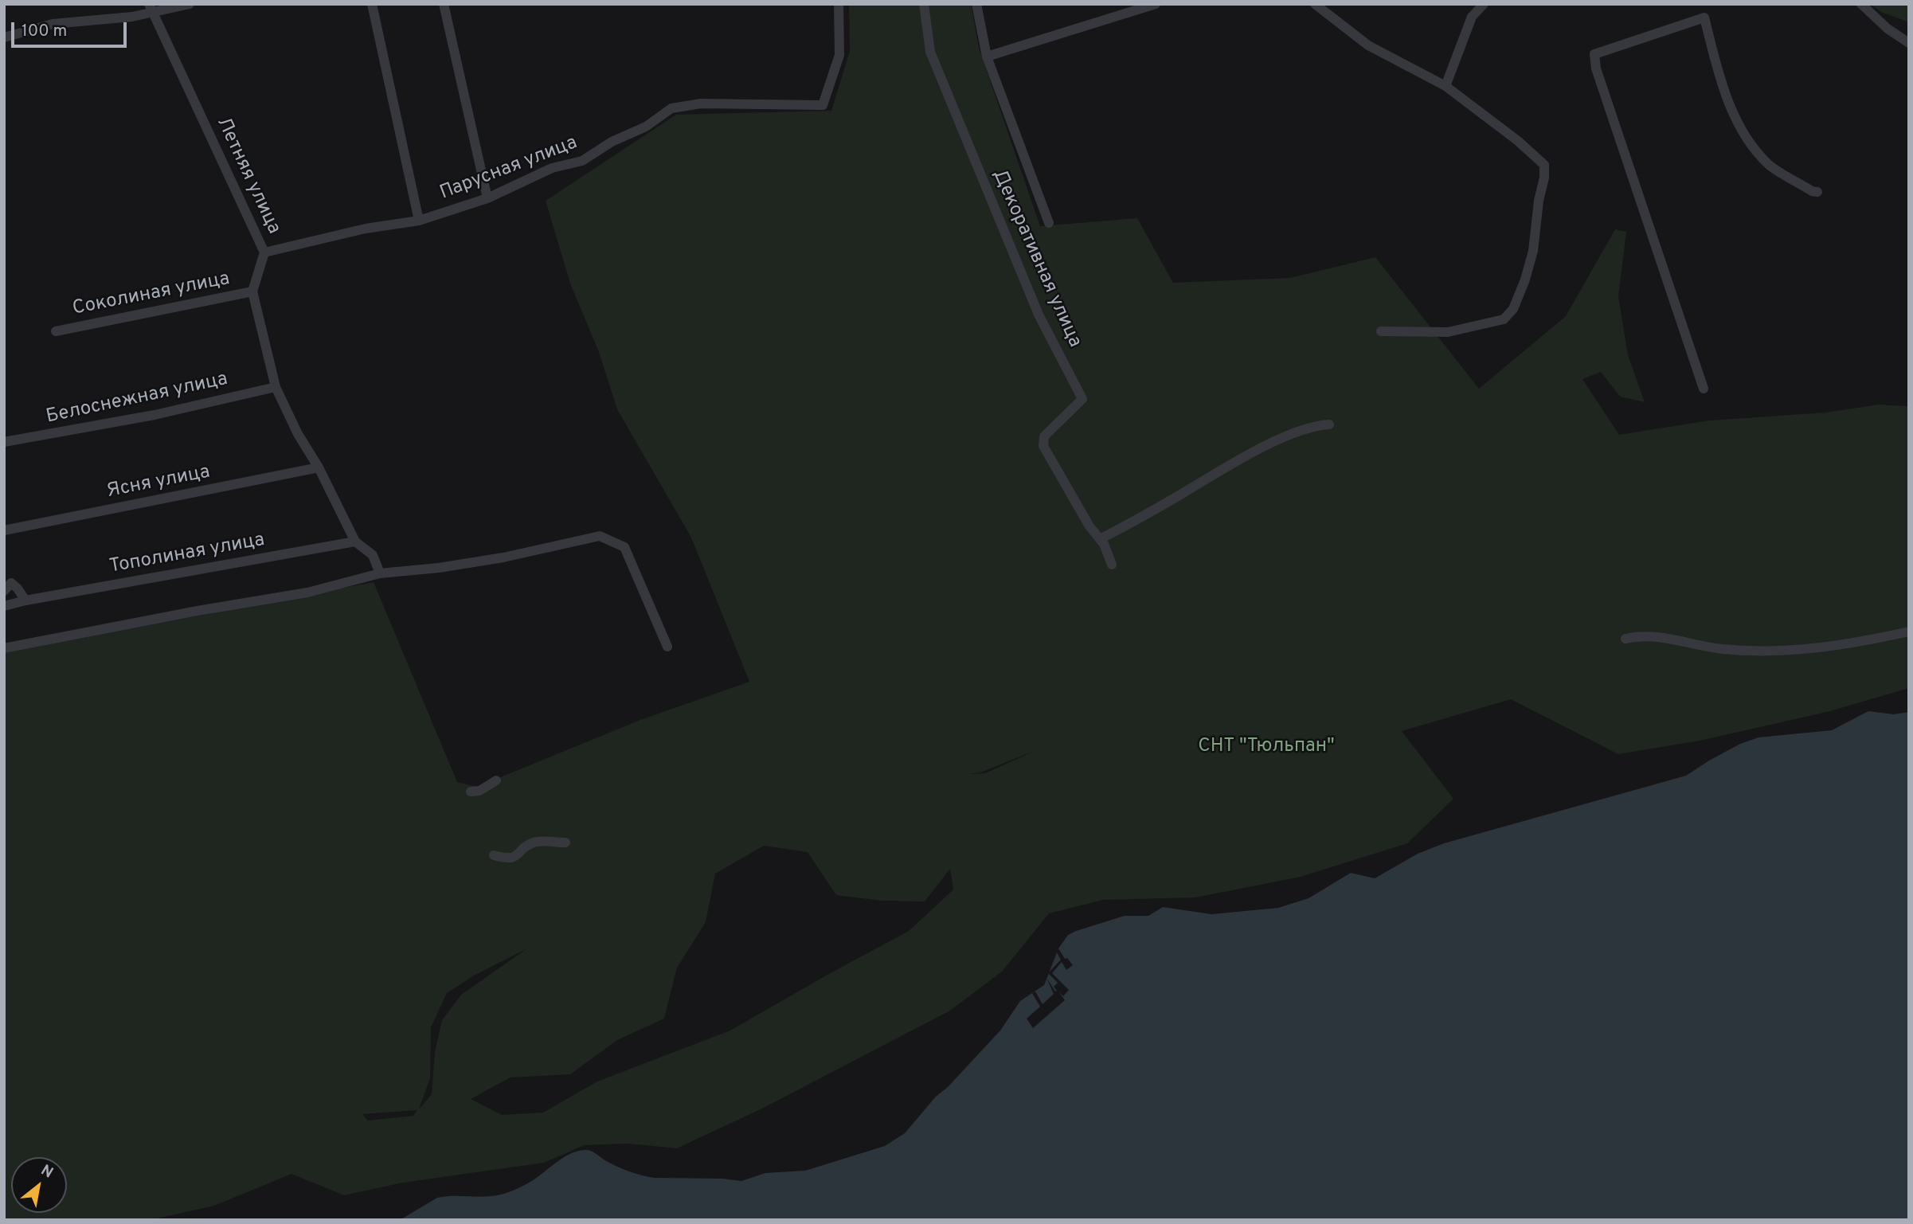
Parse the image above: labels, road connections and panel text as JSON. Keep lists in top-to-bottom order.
{
  "streets": {
    "street": [
      "Парусная улица",
      "Летняя улица",
      "Декоративная улица",
      "Соколиная улица",
      "Белоснежная улица",
      "Ясня улица",
      "Тополиная улица"
    ]
  },
  "crossings": [
    ["Парусная улица", "Летняя улица"],
    ["Летняя улица", "Соколиная улица"]
  ],
  "parks": ["СНТ \"Тюльпан\""],
  "scale_bar": "100 m",
  "north": "top right"
}
